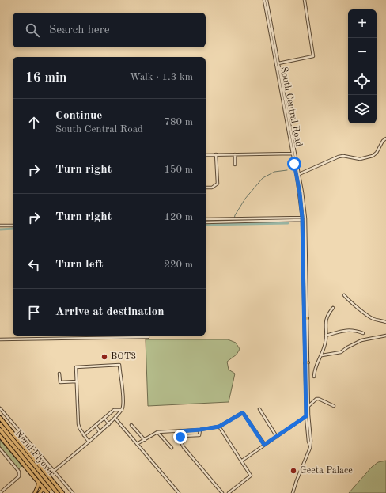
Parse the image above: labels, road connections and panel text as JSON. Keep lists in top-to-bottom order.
{
  "streets": {
    "highway": ["Nerul Flyover"],
    "street": ["South Central Road"]
  },
  "places": ["BOT3", "Geeta Palace"],
  "page": {
    "map_buttons": ["+", "−"],
    "search": "Search here",
    "heading": ["16 min", "Walk · 1.3 km"],
    "list": [
      ["Continue", "South Central Road", "780 m"],
      ["Turn right", "150 m"],
      ["Turn right", "120 m"],
      ["Turn left", "220 m"],
      "Arrive at destination"
    ]
  }
}
